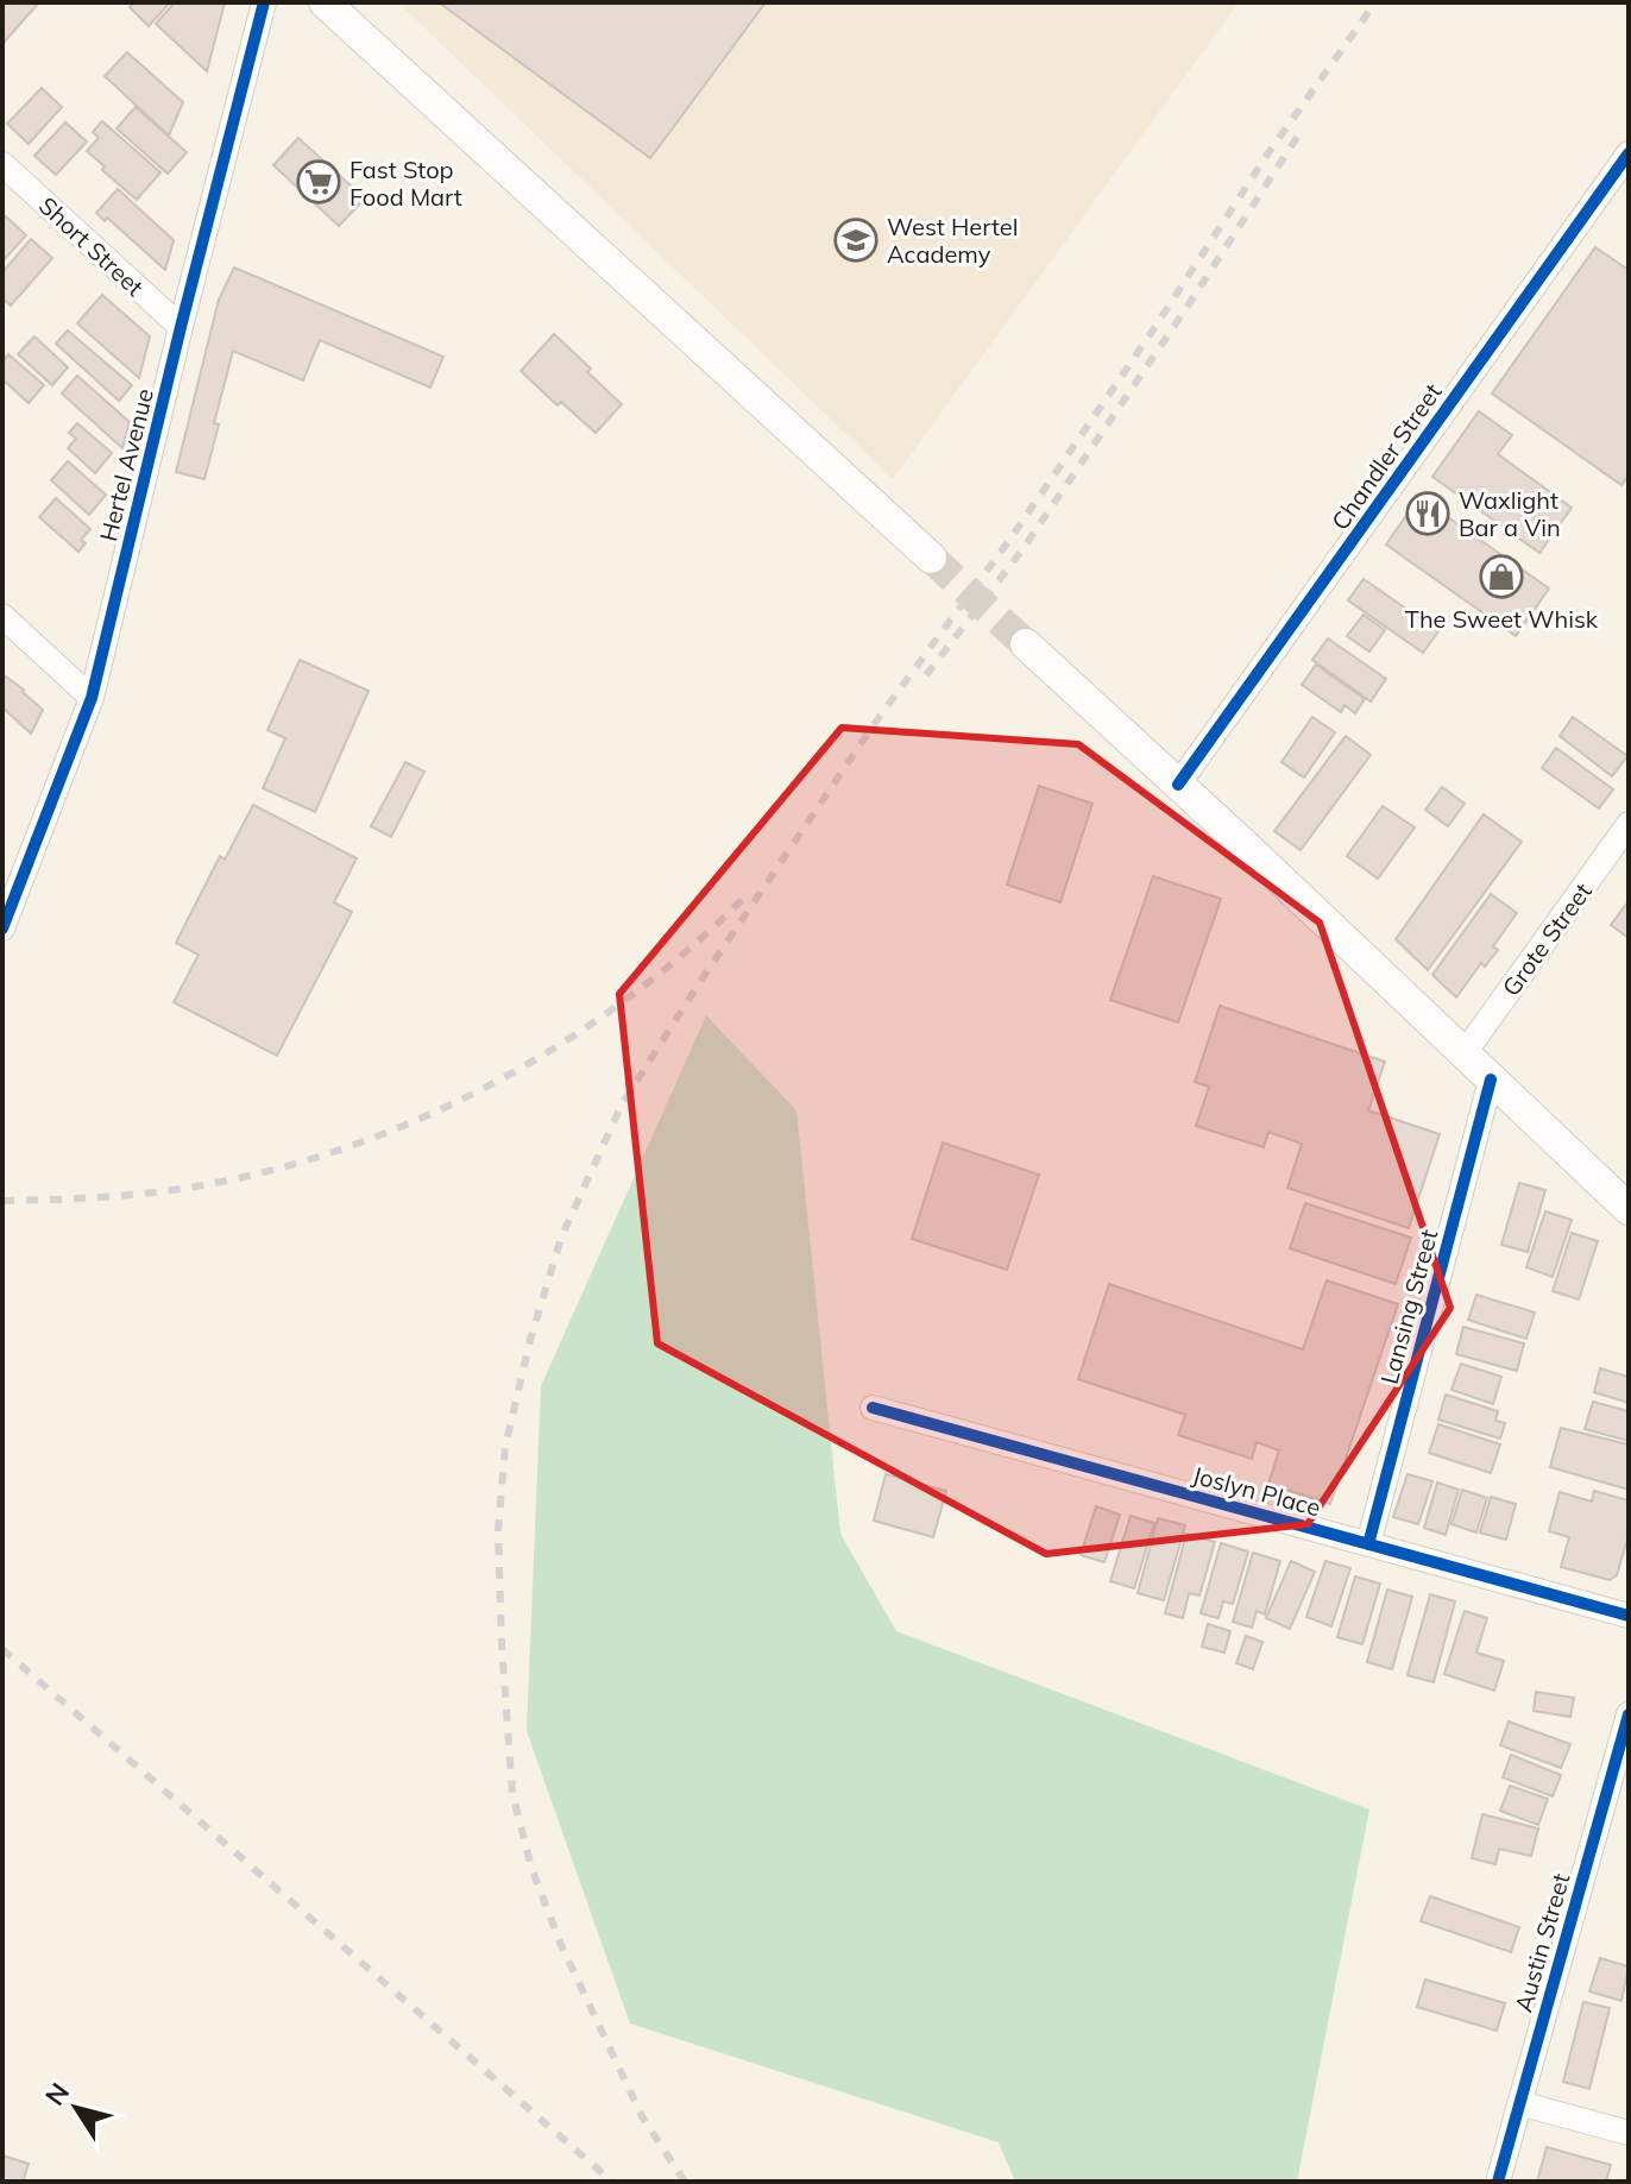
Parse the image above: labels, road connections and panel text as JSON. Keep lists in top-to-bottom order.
{
  "streets": {
    "street": [
      "Short Street",
      "Chandler Street",
      "Hertel Avenue",
      "Grote Street",
      "Lansing Street",
      "Joslyn Place",
      "Austin Street"
    ]
  },
  "crossings": [
    ["Short Street", "Hertel Avenue"],
    ["Lansing Street", "Joslyn Place"]
  ],
  "places": {
    "supermarket": ["Fast Stop Food Mart"],
    "school or university": ["West Hertel Academy"],
    "restaurant": ["Waxlight Bar a Vin"],
    "shop": ["The Sweet Whisk"]
  },
  "north": "top left"
}
